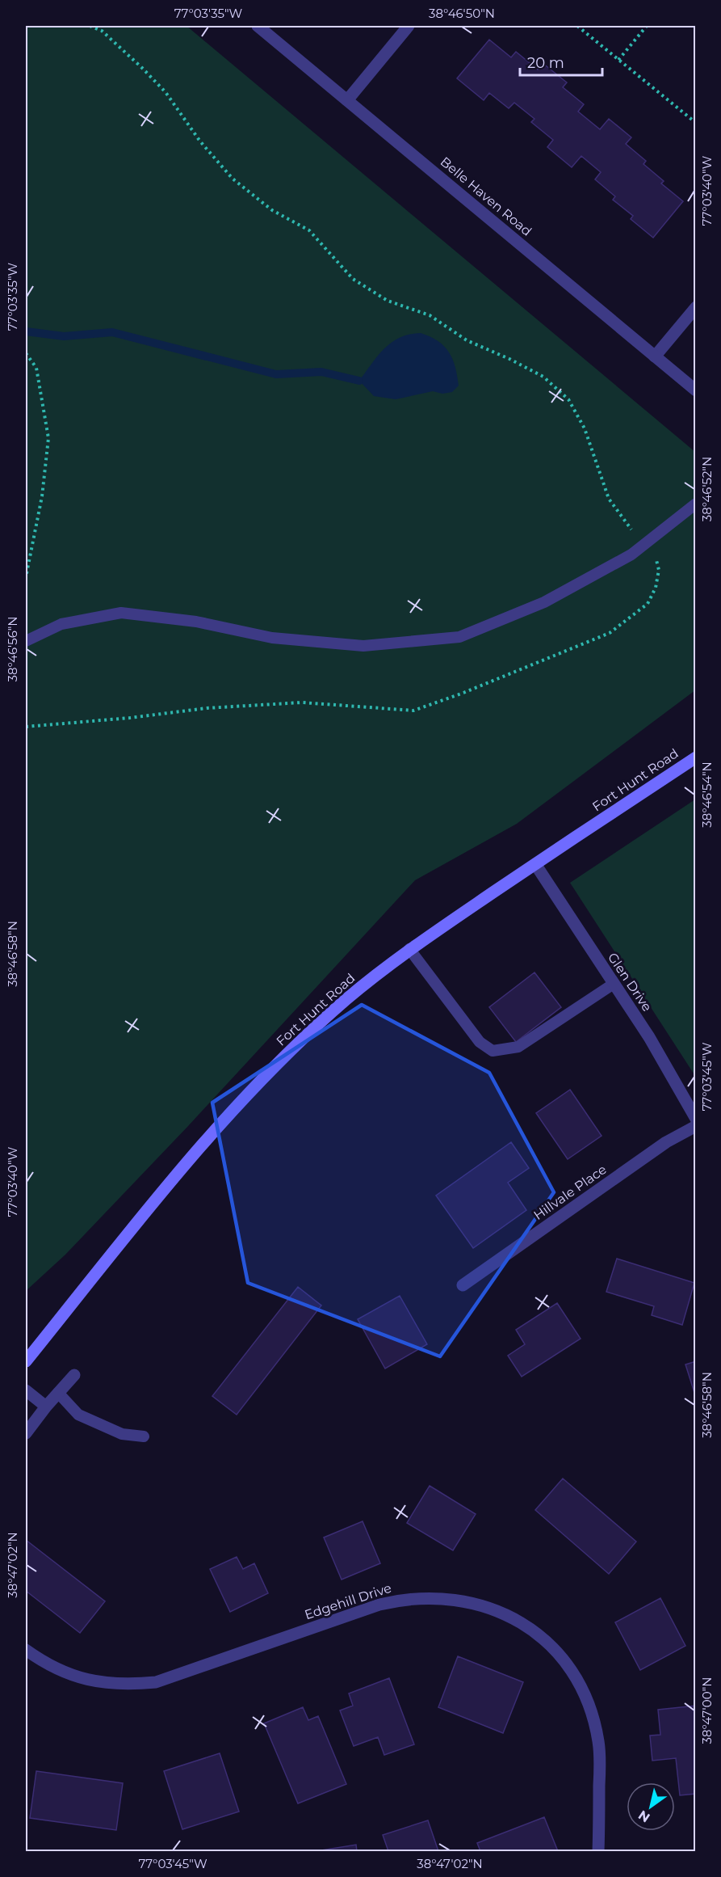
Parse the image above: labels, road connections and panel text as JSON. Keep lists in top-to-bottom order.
{
  "streets": {
    "main road": ["Fort Hunt Road"],
    "street": [
      "Belle Haven Road",
      "Glen Drive",
      "Hillvale Place",
      "Edgehill Drive"
    ]
  },
  "crossings": [
    ["Fort Hunt Road", "Glen Drive"]
  ],
  "scale_bar": "20 m",
  "north": "bottom left",
  "coordinates": [
    "77°03'35\"W",
    "38°46'50\"N",
    "77°03'40\"W",
    "38°46'52\"N",
    "38°46'56\"N",
    "38°46'54\"N",
    "38°46'58\"N",
    "77°03'45\"W",
    "38°47'02\"N",
    "38°47'00\"N"
  ]
}
